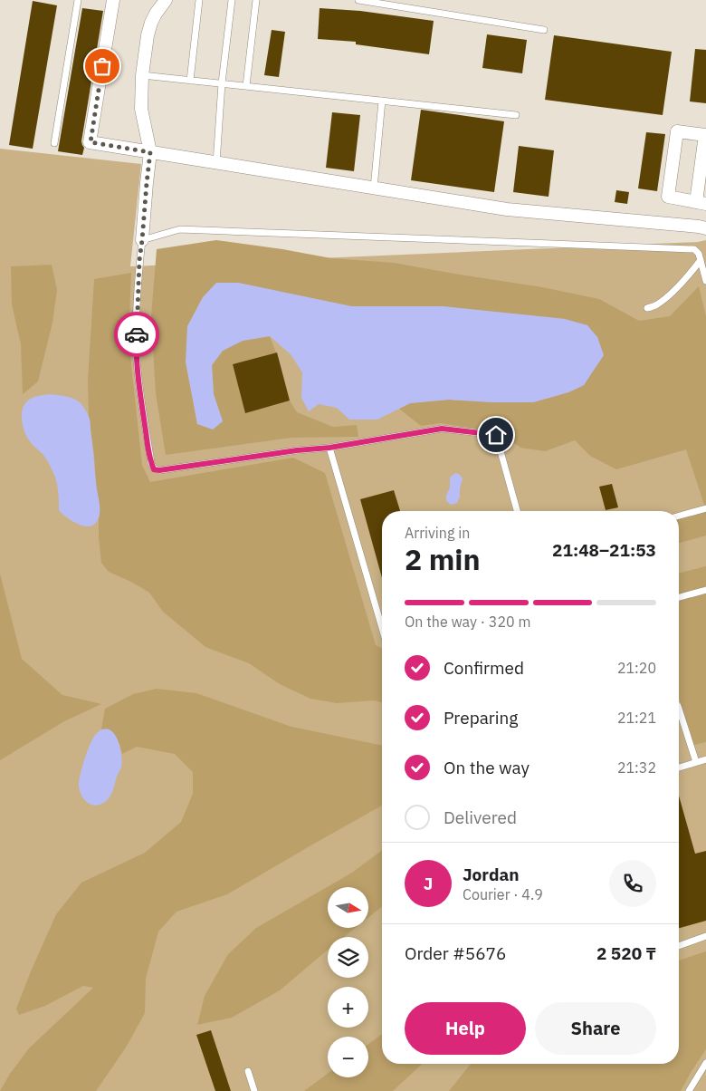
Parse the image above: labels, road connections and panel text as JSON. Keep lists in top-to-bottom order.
{
  "north": "right",
  "page": {
    "heading": ["2 min", "Arriving in", "21:48–21:53"],
    "panel": [
      "Jordan",
      "Courier · 4.9",
      "Order #5676",
      "2 520 ₸"
    ],
    "bar": "On the way · 320 m",
    "list": [
      ["Confirmed", "21:20"],
      ["Preparing", "21:21"],
      ["On the way", "21:32"],
      "Delivered"
    ],
    "round": "J",
    "map_buttons": ["+", "−"],
    "buttons": ["Help", "Share"]
  }
}
